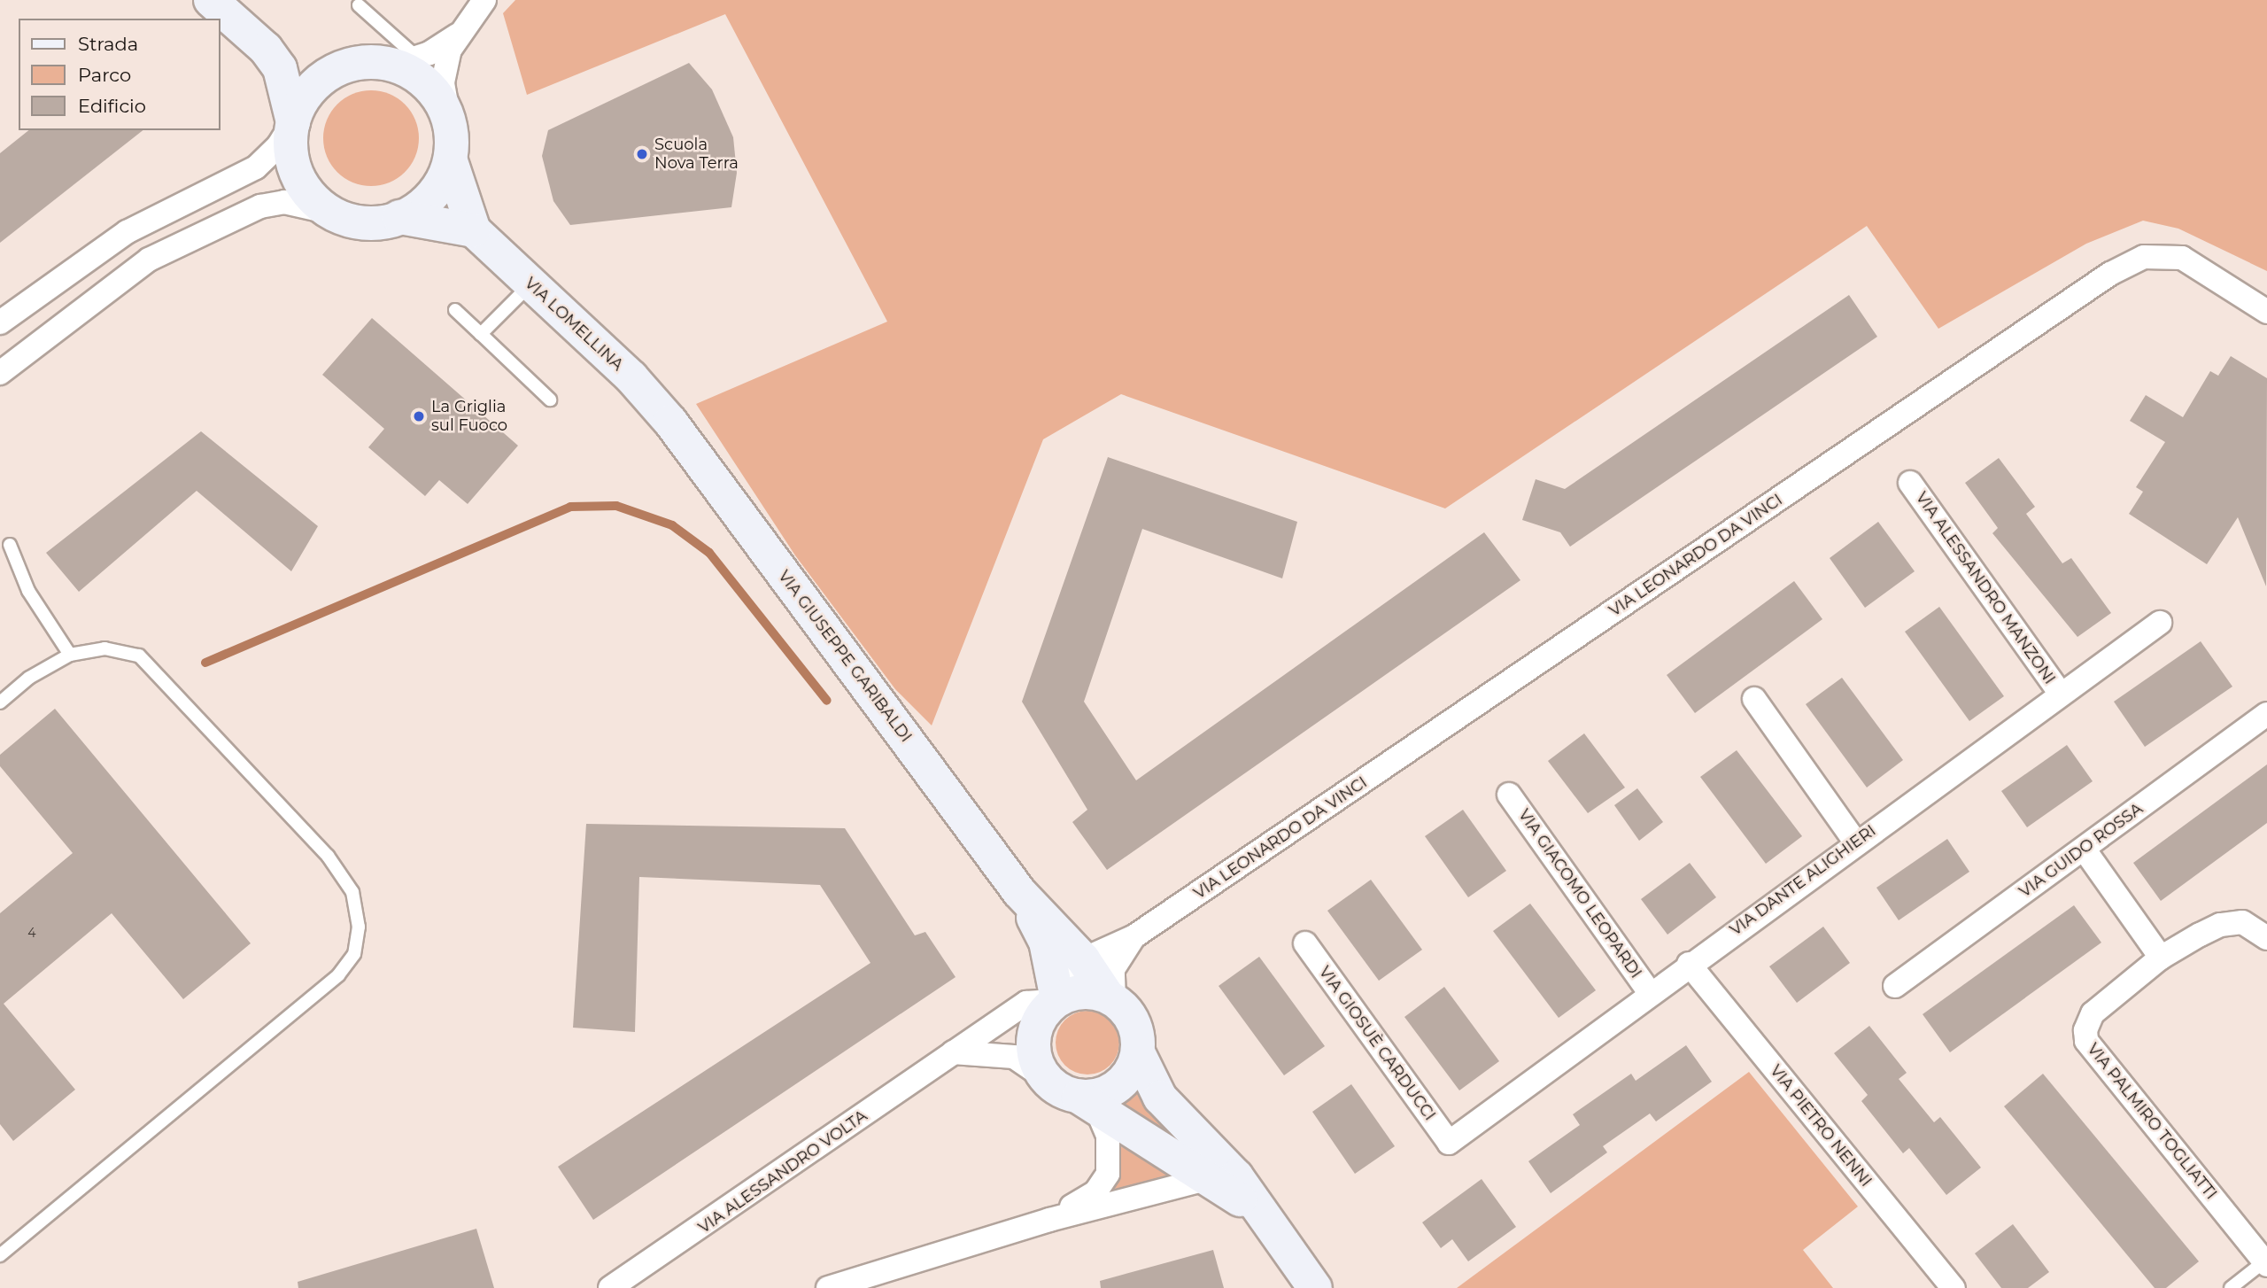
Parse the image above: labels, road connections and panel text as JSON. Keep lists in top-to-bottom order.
{
  "streets": {
    "main road": ["VIA LOMELLINA", "VIA GIUSEPPE GARIBALDI"],
    "street": [
      "VIA LEONARDO DA VINCI",
      "VIA ALESSANDRO MANZONI",
      "VIA GUIDO ROSSA",
      "VIA DANTE ALIGHIERI",
      "VIA GIACOMO LEOPARDI",
      "VIA GIOSUÈ CARDUCCI",
      "VIA PALMIRO TOGLIATTI",
      "VIA PIETRO NENNI",
      "VIA ALESSANDRO VOLTA"
    ]
  },
  "crossings": [
    ["VIA LOMELLINA", "VIA GIUSEPPE GARIBALDI"],
    ["VIA ALESSANDRO MANZONI", "VIA DANTE ALIGHIERI"],
    ["VIA GIUSEPPE GARIBALDI", "VIA ALESSANDRO VOLTA"],
    ["VIA DANTE ALIGHIERI", "VIA GIACOMO LEOPARDI"],
    ["VIA DANTE ALIGHIERI", "VIA GIOSUÈ CARDUCCI"],
    ["VIA DANTE ALIGHIERI", "VIA PIETRO NENNI"]
  ],
  "places": ["Scuola Nova Terra", "La Griglia sul Fuoco"],
  "house_numbers": ["4"],
  "legend": ["Strada", "Parco", "Edificio"]
}
